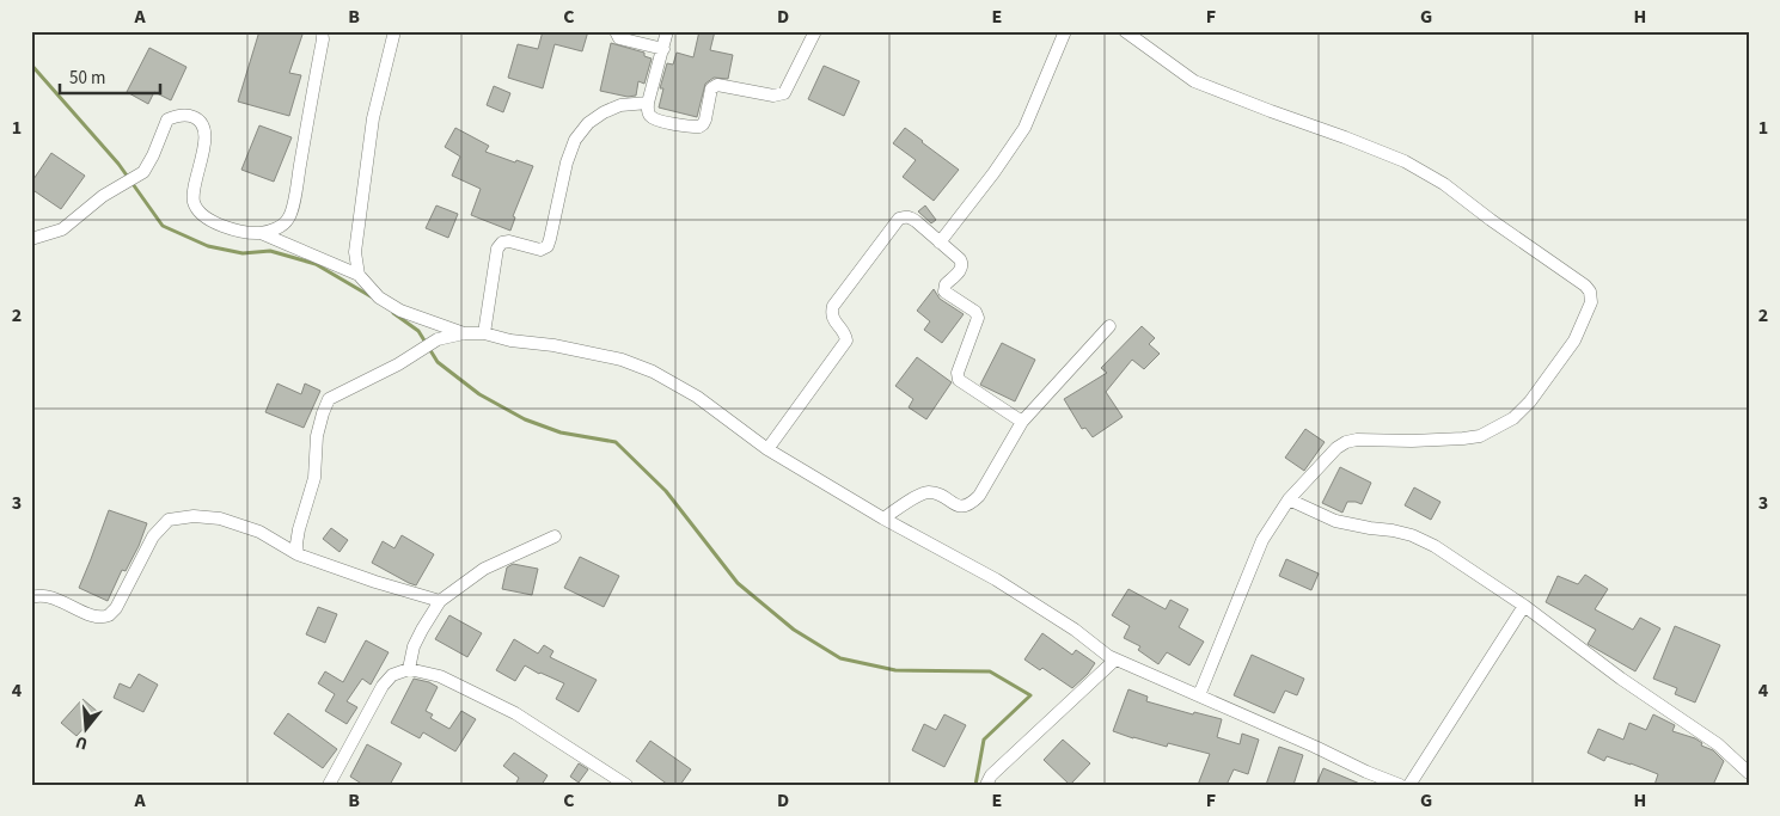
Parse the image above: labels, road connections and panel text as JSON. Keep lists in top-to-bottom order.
{
  "scale_bar": "50 m",
  "north": "bottom",
  "grid": {
    "columns": [
      "A",
      "B",
      "C",
      "D",
      "E",
      "F",
      "G",
      "H"
    ],
    "rows": [
      "1",
      "2",
      "3",
      "4"
    ]
  }
}
